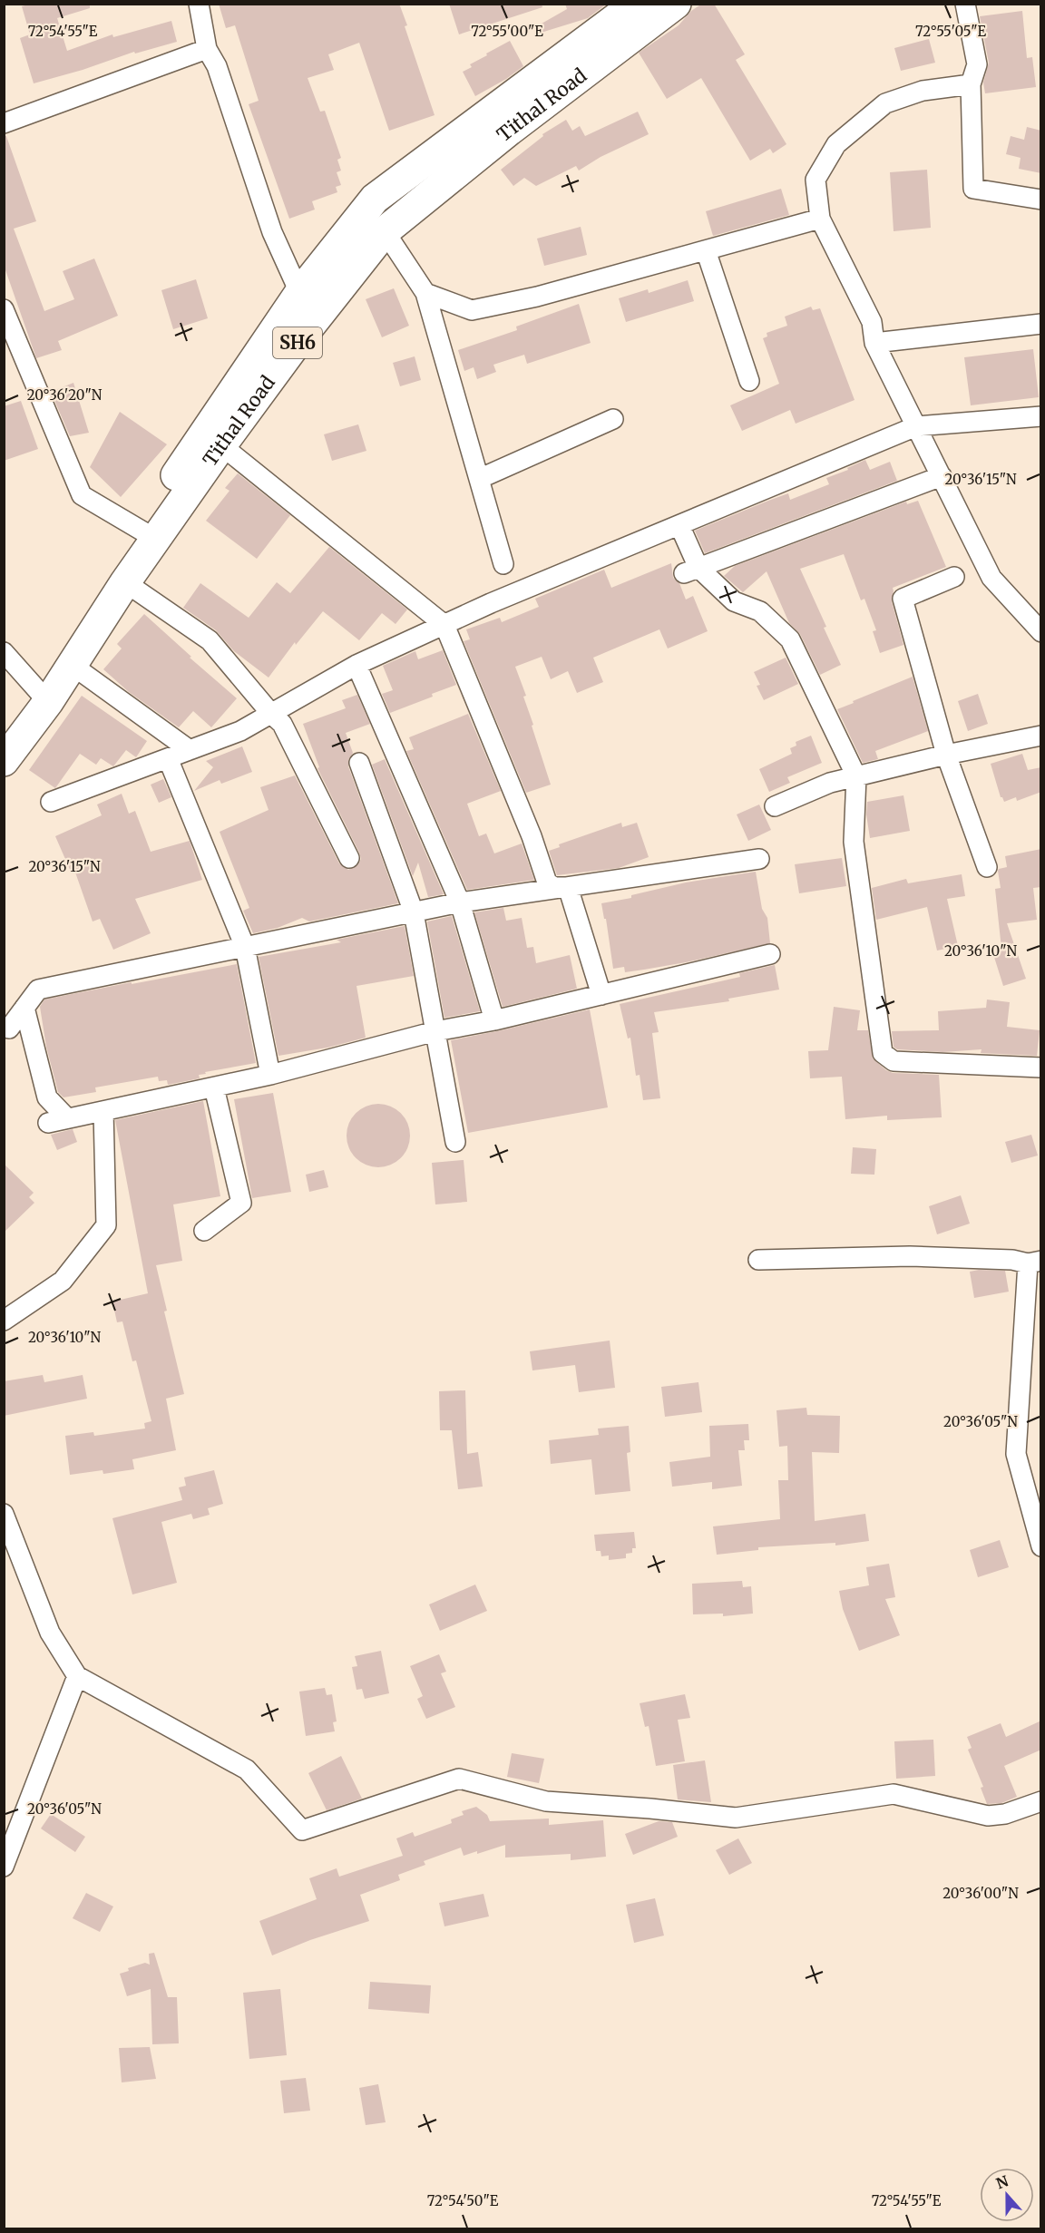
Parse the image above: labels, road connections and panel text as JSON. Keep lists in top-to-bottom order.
{
  "streets": {
    "main road": ["Tithal Road", "SH6"]
  },
  "north": "top",
  "coordinates": [
    "72°54'55\"E",
    "72°55'00\"E",
    "72°55'05\"E",
    "20°36'20\"N",
    "20°36'15\"N",
    "20°36'10\"N",
    "20°36'05\"N",
    "20°36'00\"N",
    "72°54'50\"E"
  ]
}
